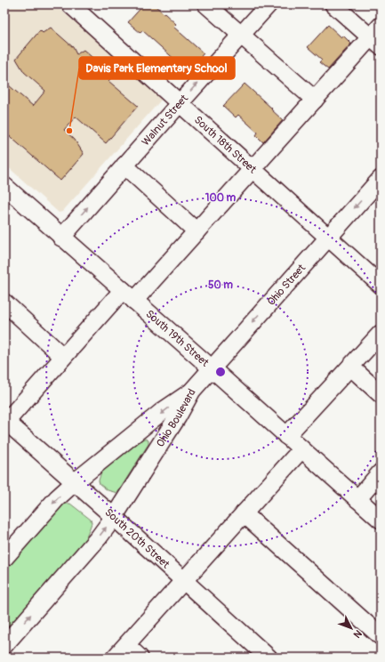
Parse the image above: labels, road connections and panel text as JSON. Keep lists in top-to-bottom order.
{
  "streets": {
    "street": [
      "Walnut Street",
      "South 18th Street",
      "Ohio Street",
      "South 19th Street",
      "Ohio Boulevard",
      "South 20th Street"
    ]
  },
  "crossings": [
    ["Walnut Street", "South 18th Street"],
    ["Walnut Street", "South 19th Street"],
    ["South 18th Street", "Ohio Street"],
    ["Ohio Street", "South 19th Street"],
    ["Ohio Street", "Ohio Boulevard"],
    ["Ohio Boulevard", "South 20th Street"]
  ],
  "places": ["Davis Park Elementary School"],
  "north": "bottom right",
  "rings": ["100 m", "50 m"]
}
